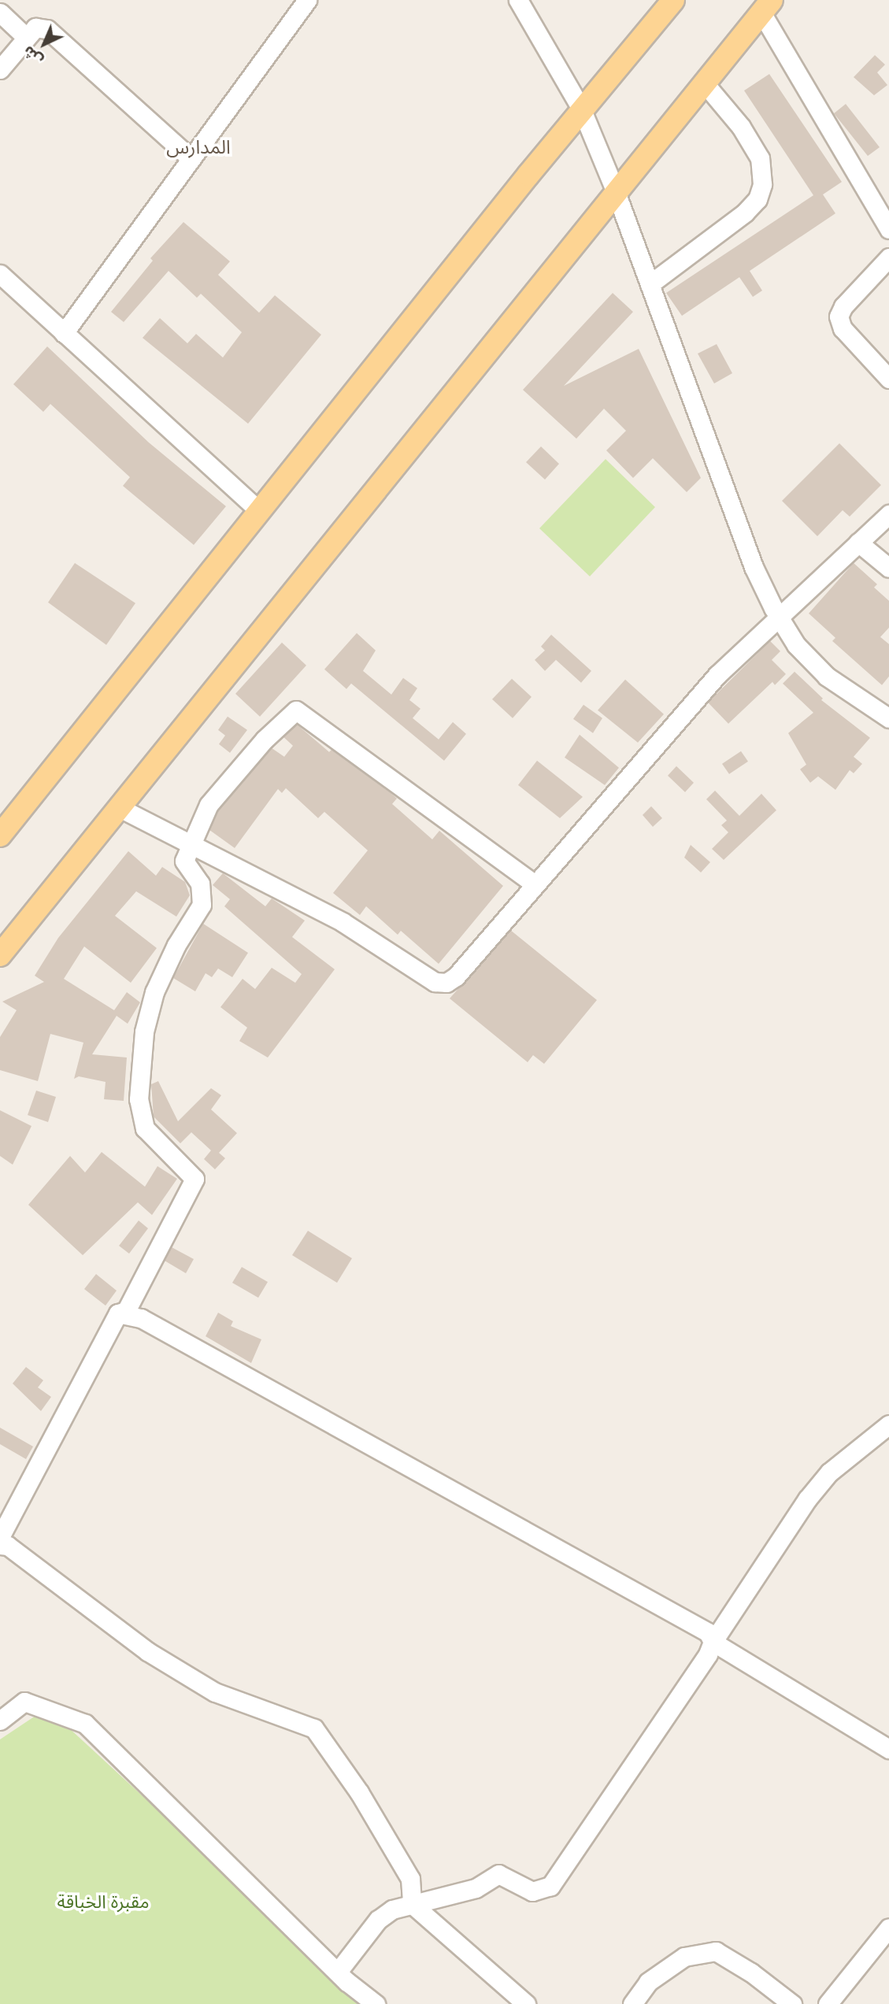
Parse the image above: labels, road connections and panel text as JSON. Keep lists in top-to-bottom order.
{
  "districts": ["المدارس"],
  "parks": ["مقبرة الخباقة"],
  "north": "bottom left"
}
